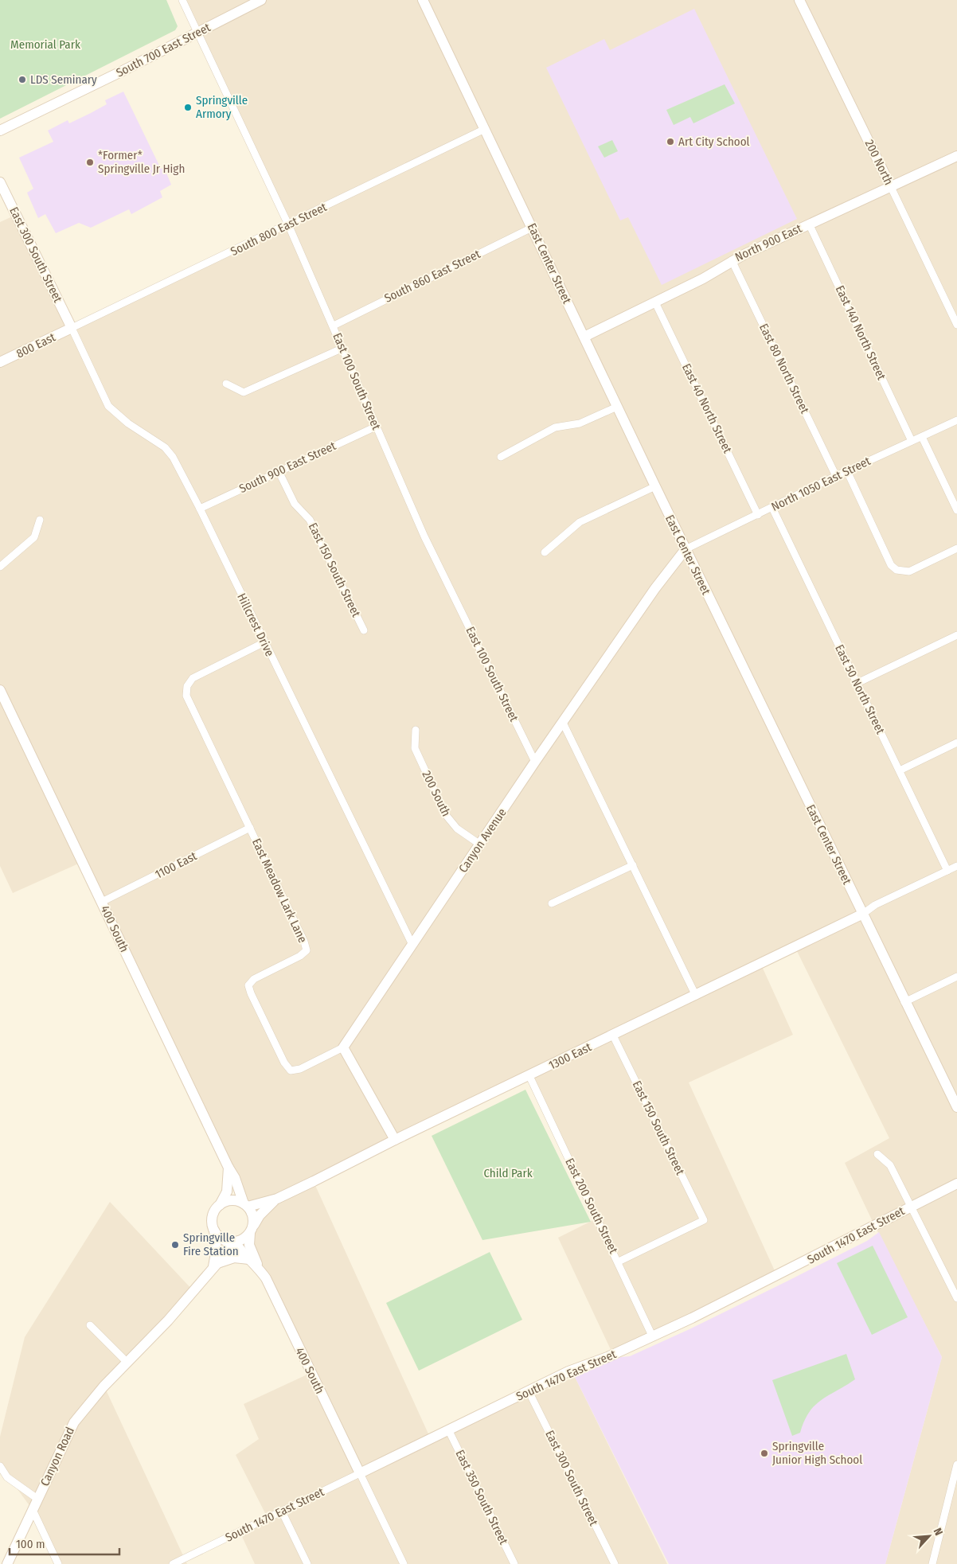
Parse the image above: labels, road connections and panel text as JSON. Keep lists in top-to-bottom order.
{
  "streets": {
    "street": [
      "South 700 East Street",
      "200 North",
      "South 800 East Street",
      "North 900 East",
      "East 300 South Street",
      "East Center Street",
      "South 860 East Street",
      "East 140 North Street",
      "800 East",
      "East 80 North Street",
      "East 100 South Street",
      "East 40 North Street",
      "South 900 East Street",
      "North 1050 East Street",
      "East 150 South Street",
      "Hillcrest Drive",
      "East 50 North Street",
      "200 South",
      "Canyon Avenue",
      "1100 East",
      "East Meadow Lark Lane",
      "400 South",
      "1300 East",
      "East 200 South Street",
      "South 1470 East Street",
      "Canyon Road",
      "East 350 South Street"
    ]
  },
  "crossings": [
    ["South 700 East Street", "East 100 South Street"],
    ["200 North", "North 900 East"],
    ["South 800 East Street", "East 300 South Street"],
    ["South 800 East Street", "East Center Street"],
    ["South 800 East Street", "800 East"],
    ["South 800 East Street", "East 100 South Street"],
    ["South 800 East Street", "Hillcrest Drive"],
    ["North 900 East", "East Center Street"],
    ["North 900 East", "East 140 North Street"],
    ["North 900 East", "East 80 North Street"],
    ["North 900 East", "East 40 North Street"],
    ["East 300 South Street", "800 East"],
    ["East 300 South Street", "Hillcrest Drive"],
    ["East 300 South Street", "South 1470 East Street"],
    ["East Center Street", "South 860 East Street"],
    ["East Center Street", "North 1050 East Street"],
    ["East Center Street", "Canyon Avenue"],
    ["East Center Street", "1300 East"],
    ["South 860 East Street", "East 100 South Street"],
    ["East 140 North Street", "North 1050 East Street"],
    ["800 East", "Hillcrest Drive"],
    ["East 80 North Street", "North 1050 East Street"],
    ["East 100 South Street", "South 900 East Street"],
    ["East 100 South Street", "Canyon Avenue"],
    ["East 40 North Street", "North 1050 East Street"],
    ["South 900 East Street", "East 150 South Street"],
    ["South 900 East Street", "Hillcrest Drive"],
    ["North 1050 East Street", "East 50 North Street"],
    ["North 1050 East Street", "Canyon Avenue"],
    ["East 150 South Street", "1300 East"],
    ["East 150 South Street", "East 200 South Street"],
    ["Hillcrest Drive", "Canyon Avenue"],
    ["Hillcrest Drive", "East Meadow Lark Lane"],
    ["200 South", "Canyon Avenue"],
    ["Canyon Avenue", "East Meadow Lark Lane"],
    ["1100 East", "East Meadow Lark Lane"],
    ["1100 East", "400 South"],
    ["400 South", "1300 East"],
    ["400 South", "South 1470 East Street"],
    ["400 South", "Canyon Road"],
    ["1300 East", "East 200 South Street"],
    ["1300 East", "Canyon Road"],
    ["East 200 South Street", "South 1470 East Street"],
    ["South 1470 East Street", "East 350 South Street"]
  ],
  "parks": ["Memorial Park", "Child Park"],
  "places": [
    "LDS Seminary",
    "Springville Armory",
    "Art City School",
    "*Former* Springville Jr High",
    "Springville Fire Station",
    "Springville Junior High School"
  ],
  "scale_bar": "100 m",
  "north": "top right"
}
